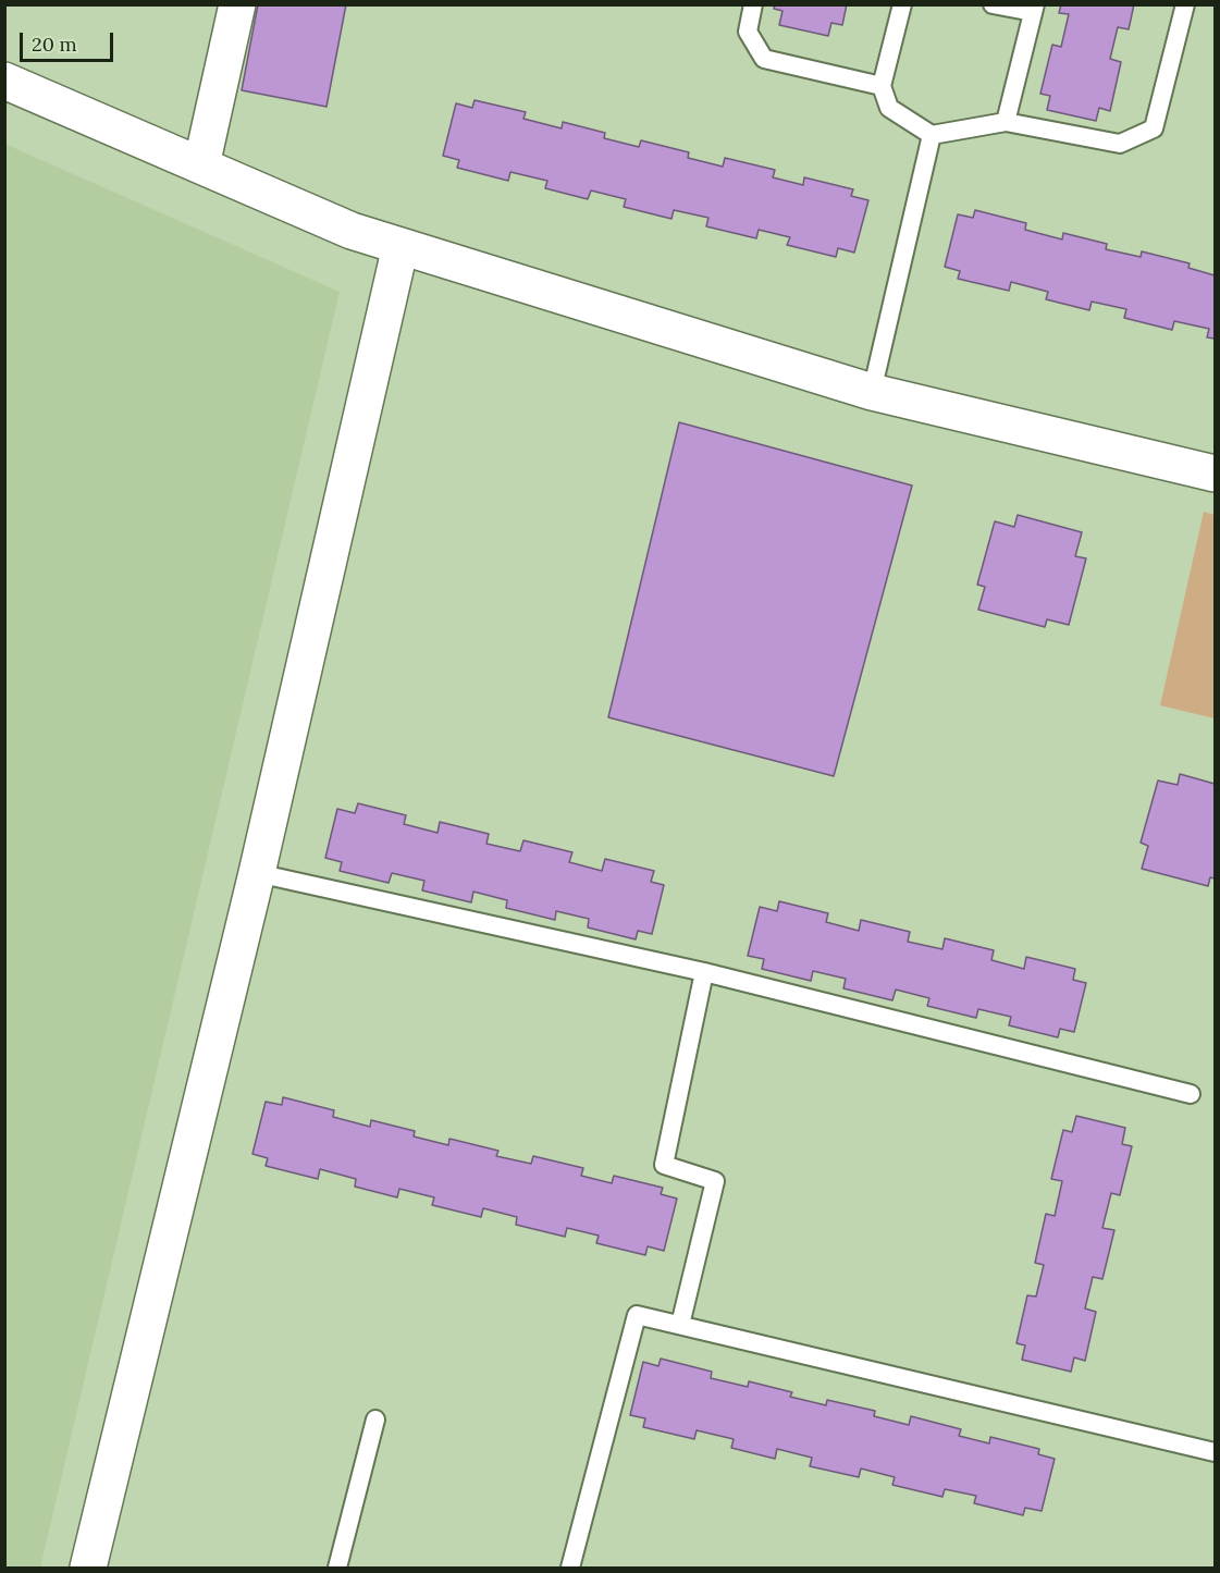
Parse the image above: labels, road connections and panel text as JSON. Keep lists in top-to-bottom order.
{
  "scale_bar": "20 m"
}
